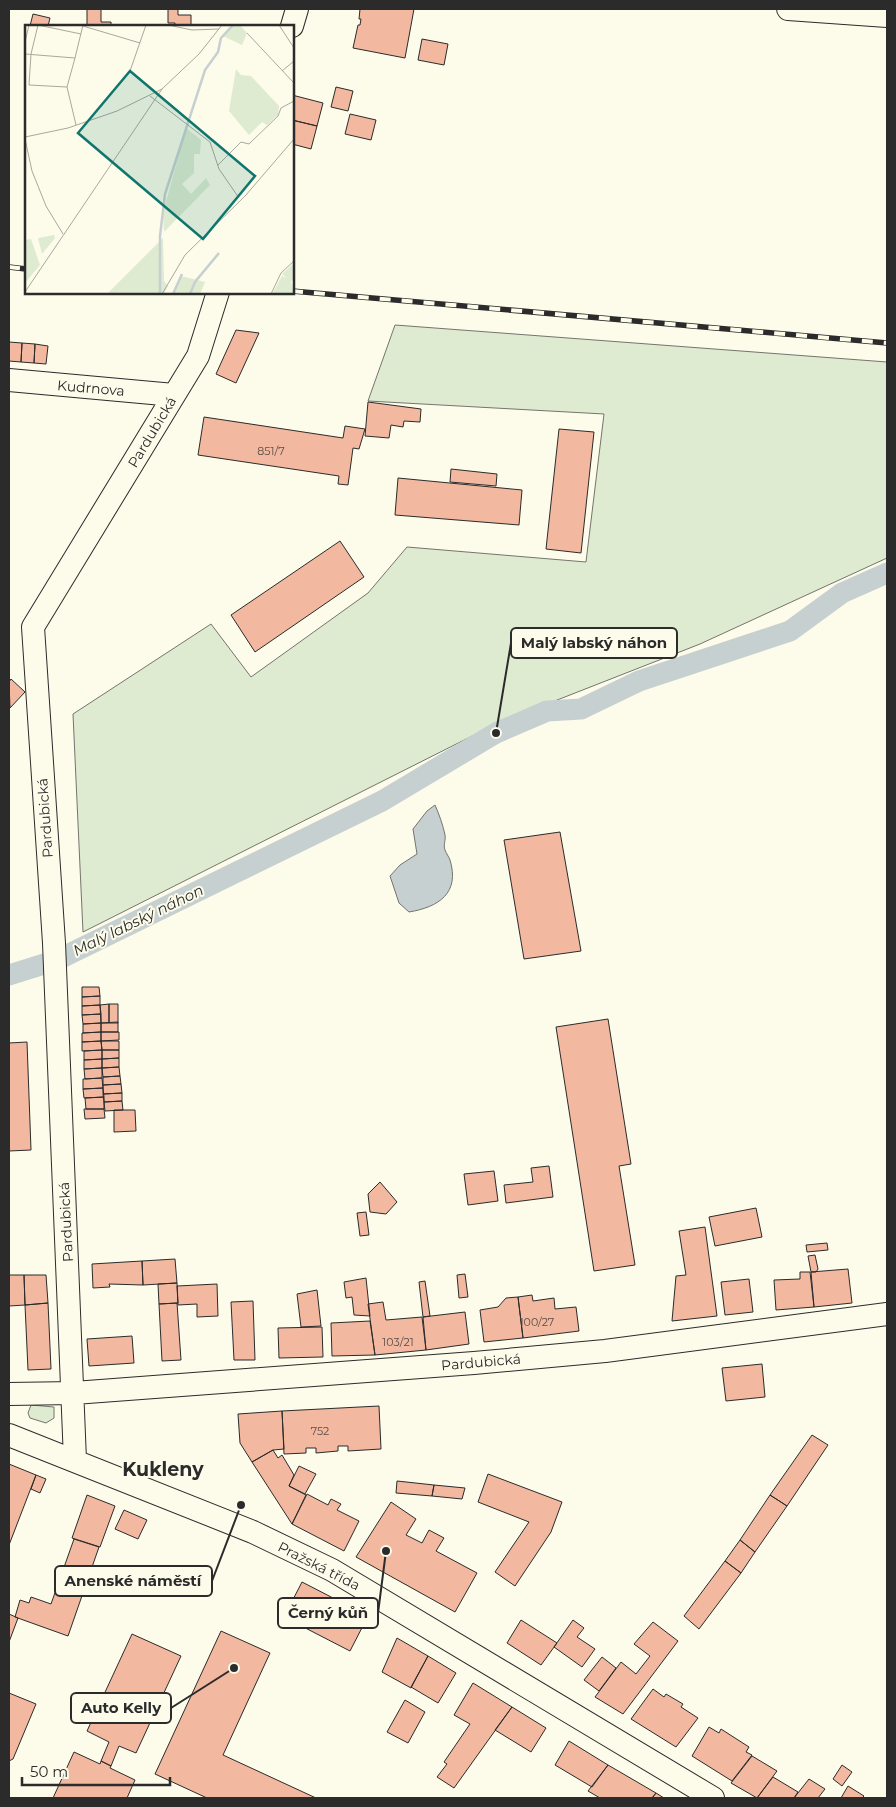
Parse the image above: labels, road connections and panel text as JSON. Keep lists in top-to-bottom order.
{
  "streets": {
    "street": ["Kudrnova", "Pardubická", "Pražská třída"]
  },
  "crossings": [
    ["Kudrnova", "Pardubická"],
    ["Pardubická", "Pražská třída"]
  ],
  "districts": ["Kukleny"],
  "water": ["Malý labský náhon"],
  "places": [
    "Malý labský náhon",
    "Anenské náměstí",
    "Černý kůň",
    "Auto Kelly"
  ],
  "house_numbers": [
    "851/7",
    "100/27",
    "103/21",
    "752"
  ],
  "scale_bar": "50 m"
}
